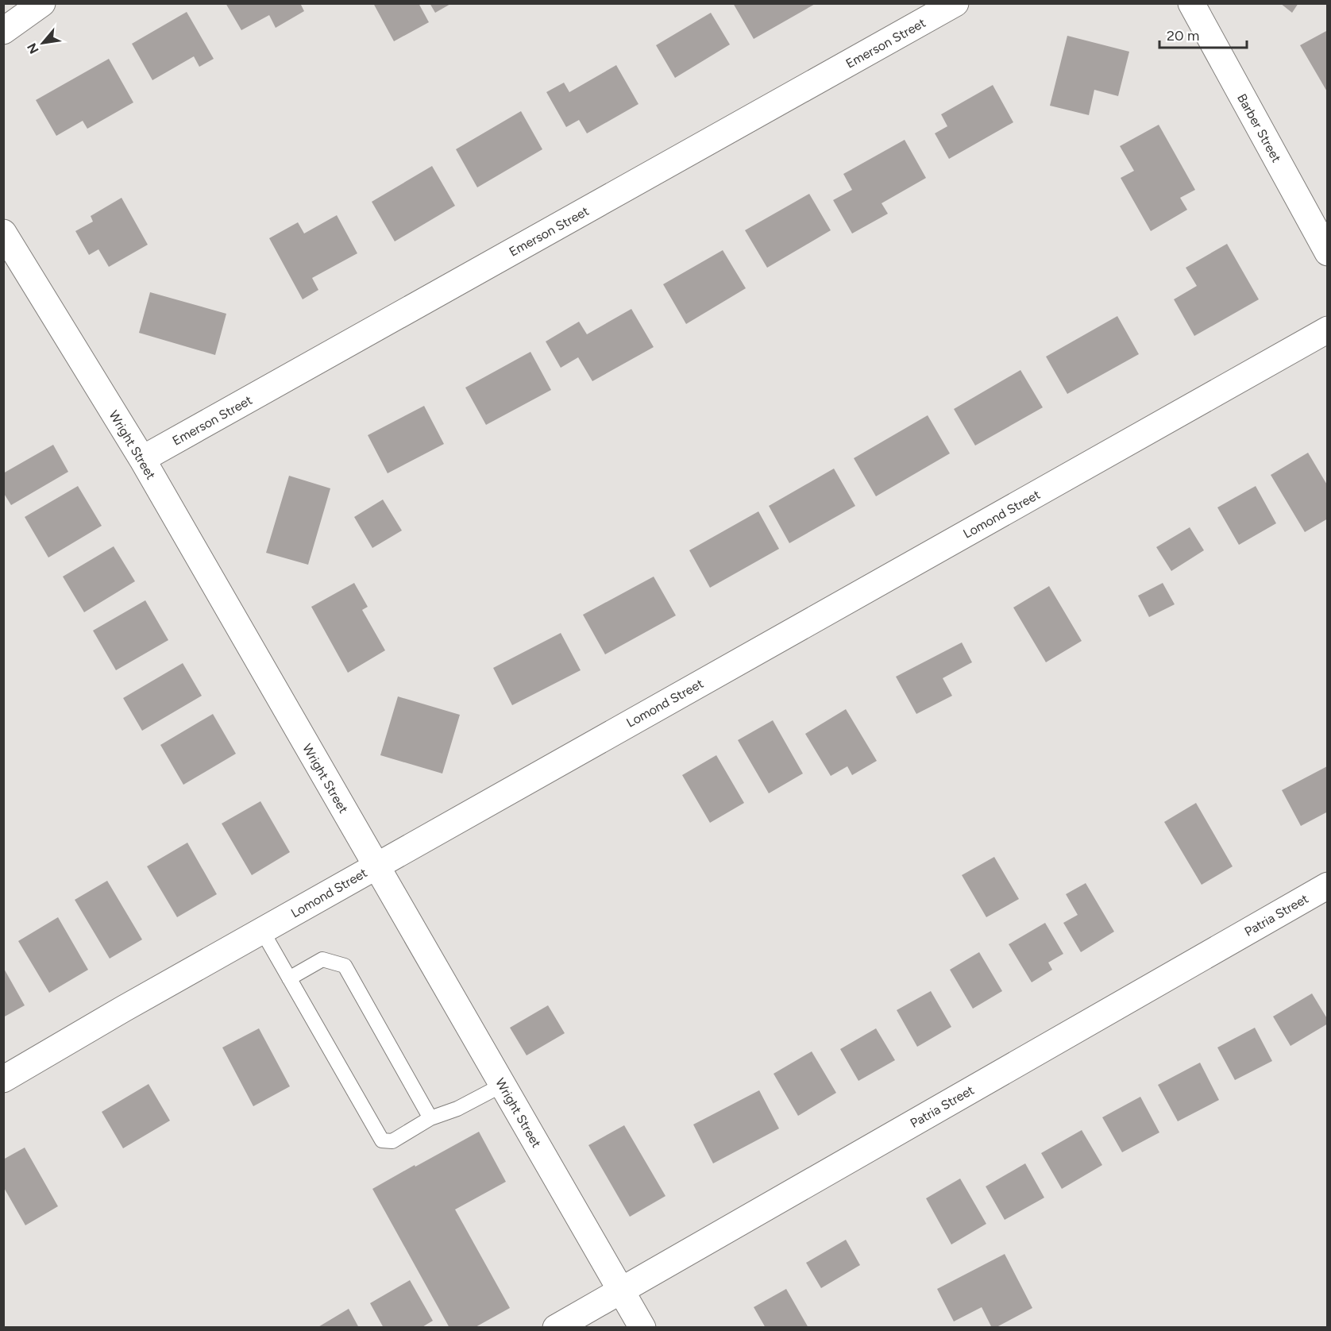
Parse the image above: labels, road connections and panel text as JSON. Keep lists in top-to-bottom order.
{
  "streets": {
    "street": [
      "Emerson Street",
      "Barber Street",
      "Wright Street",
      "Lomond Street",
      "Patria Street"
    ]
  },
  "crossings": [
    ["Emerson Street", "Wright Street"],
    ["Wright Street", "Lomond Street"],
    ["Wright Street", "Patria Street"]
  ],
  "scale_bar": "20 m",
  "north": "bottom left"
}
